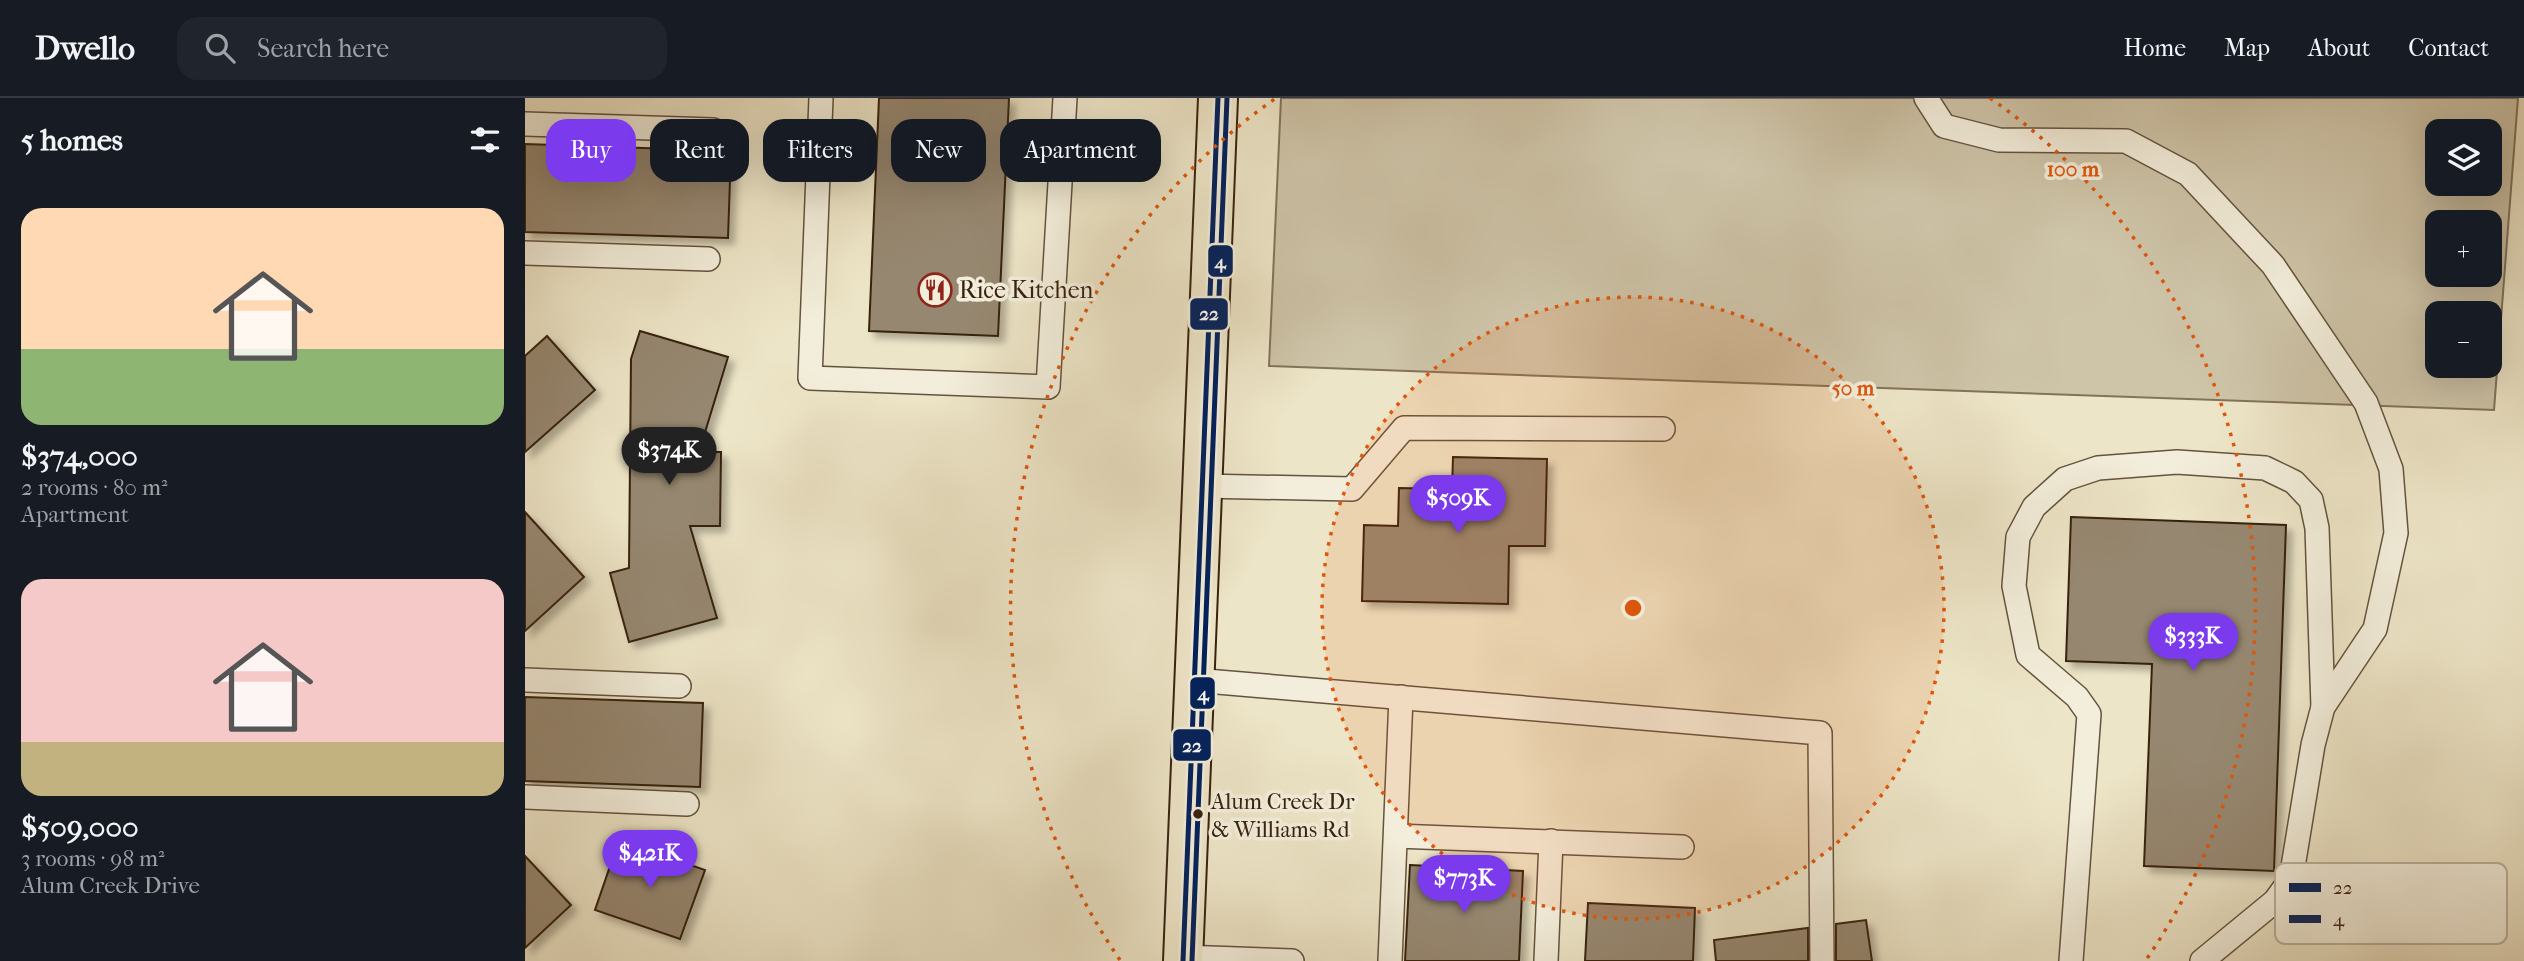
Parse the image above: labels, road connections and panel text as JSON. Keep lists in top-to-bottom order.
{
  "places": {
    "restaurant": ["Rice Kitchen"],
    "other": ["Alum Creek Dr & Williams Rd"]
  },
  "lines": ["transit line 22", "transit line 4"],
  "legend": ["22", "4"],
  "page": {
    "header": "Dwello",
    "search": "Search here",
    "nav": [
      "Home",
      "Map",
      "About",
      "Contact"
    ],
    "heading": "5 homes",
    "map_buttons": ["+", "−"],
    "chip": [
      "Buy",
      "Rent",
      "Filters",
      "New",
      "Apartment"
    ],
    "list": [
      {
        "name": "$374,000",
        "note": "2 rooms · 80 m² · Apartment"
      },
      {
        "name": "$509,000",
        "note": "3 rooms · 98 m² · Alum Creek Drive"
      }
    ],
    "price": [
      "$374K",
      "$509K",
      "$333K",
      "$421K",
      "$773K"
    ]
  },
  "rings": ["100 m", "50 m"]
}
